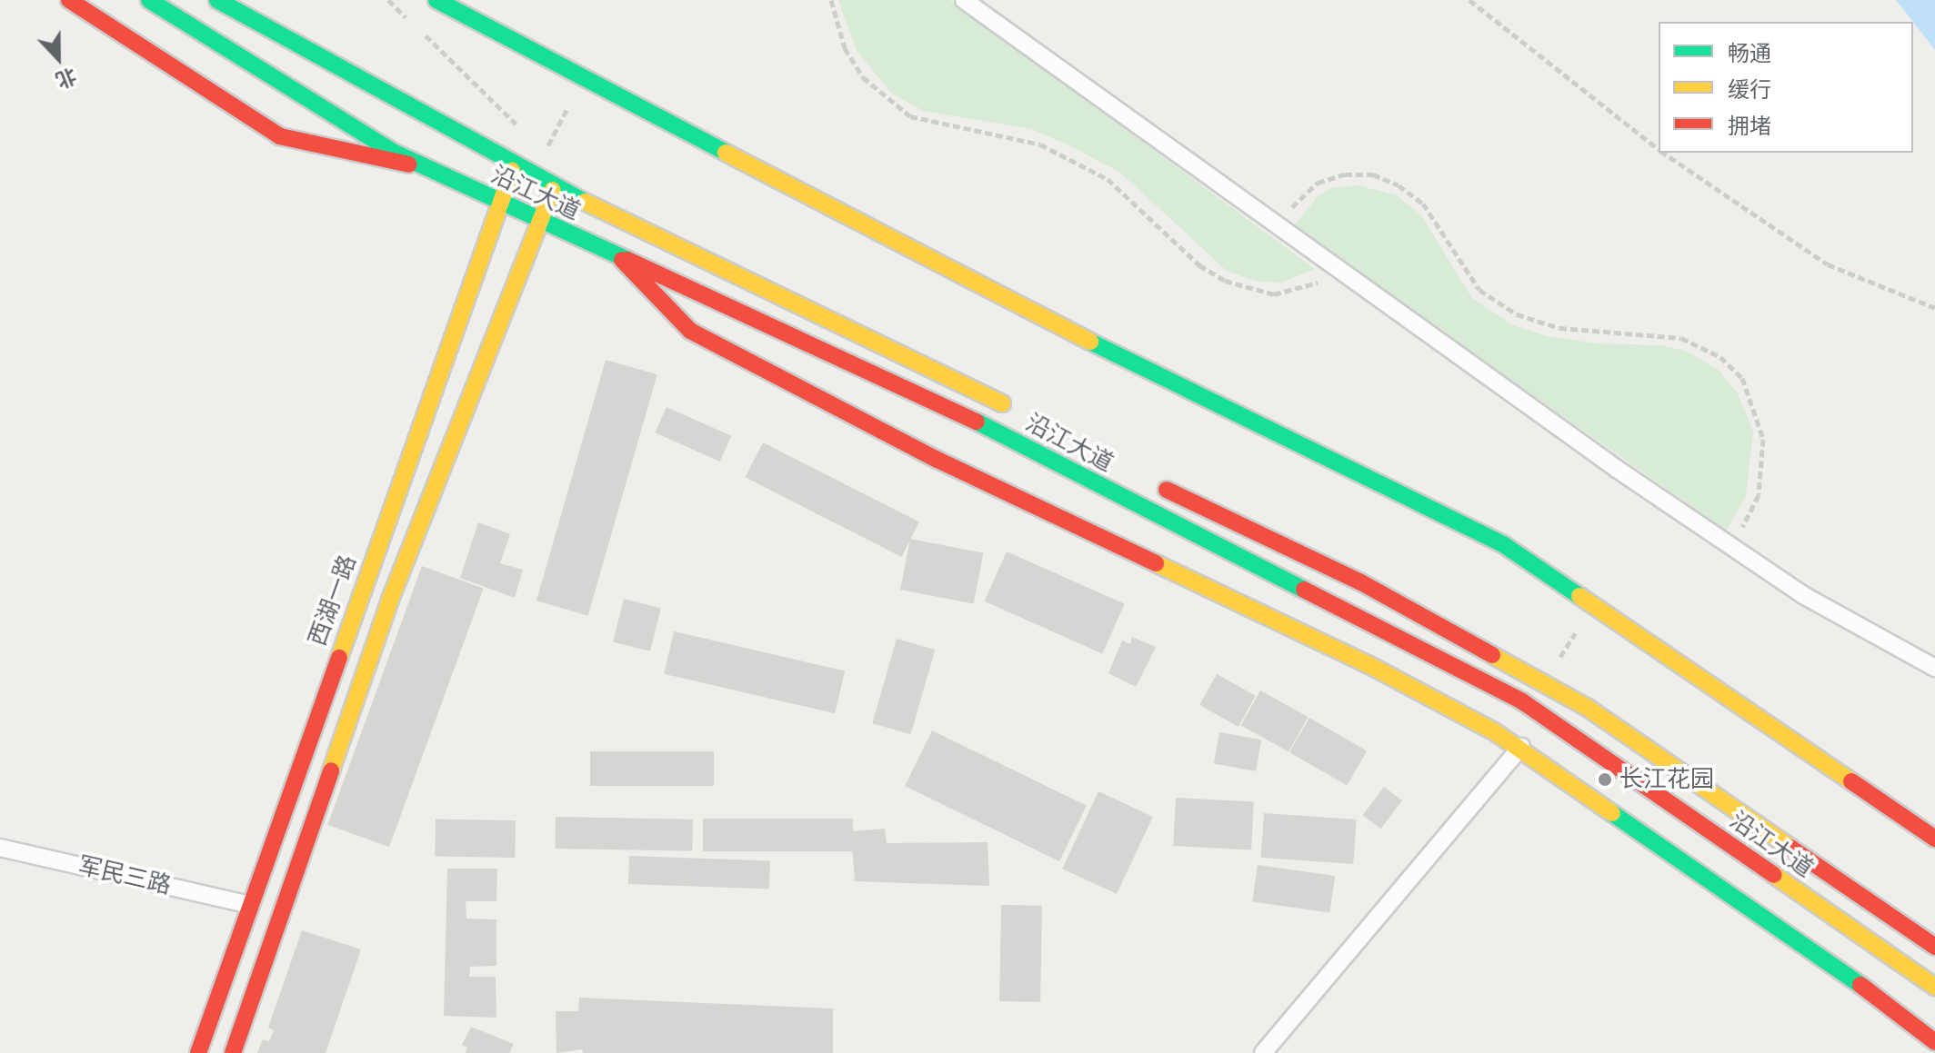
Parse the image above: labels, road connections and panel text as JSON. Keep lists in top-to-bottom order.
{
  "streets": {
    "main road": ["沿江大道", "西湖一路"],
    "lane": ["军民三路"]
  },
  "crossings": [
    ["沿江大道", "西湖一路"],
    ["西湖一路", "军民三路"]
  ],
  "places": ["长江花园"],
  "legend": ["畅通", "缓行", "拥堵"],
  "north": "bottom"
}
